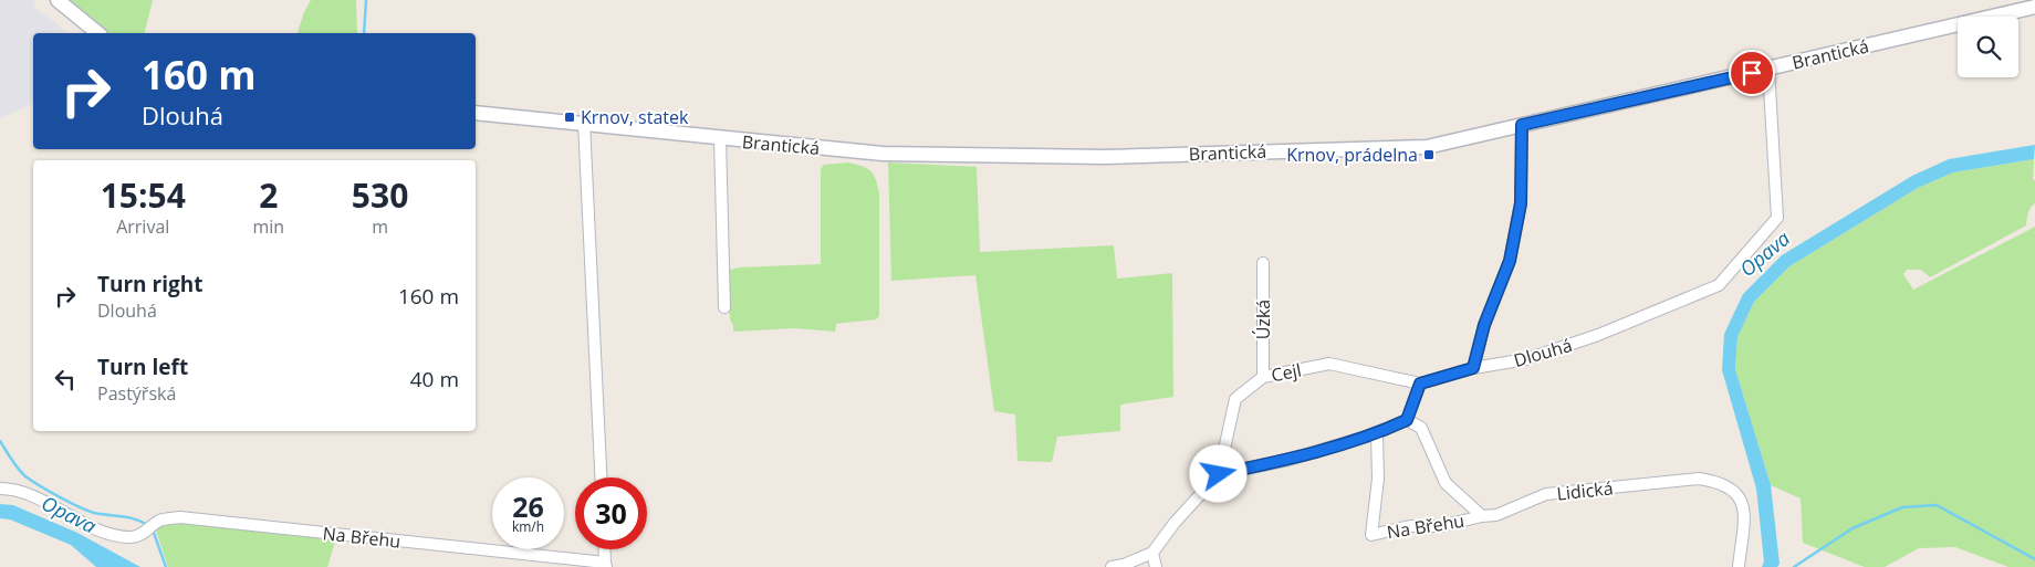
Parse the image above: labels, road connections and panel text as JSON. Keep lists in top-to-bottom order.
{
  "streets": {
    "street": [
      "Brantická",
      "Úzká",
      "Dlouhá",
      "Cejl",
      "Lidická",
      "Na Břehu"
    ]
  },
  "crossings": [
    ["Brantická", "Dlouhá"],
    ["Úzká", "Cejl"],
    ["Dlouhá", "Cejl"],
    ["Lidická", "Na Břehu"]
  ],
  "water": ["Opava"],
  "places": {
    "transit": ["Krnov, statek", "Krnov, prádelna"]
  },
  "page": {
    "turn": ["160 m", "Dlouhá"],
    "eta": [
      "15:54",
      "Arrival",
      "2",
      "min",
      "530",
      "m"
    ],
    "list": [
      {
        "name": "Turn right",
        "note": "Dlouhá",
        "value": "160 m"
      },
      {
        "name": "Turn left",
        "note": "Pastýřská",
        "value": "40 m"
      }
    ],
    "speed": "26 km/h",
    "limit": "30"
  }
}
